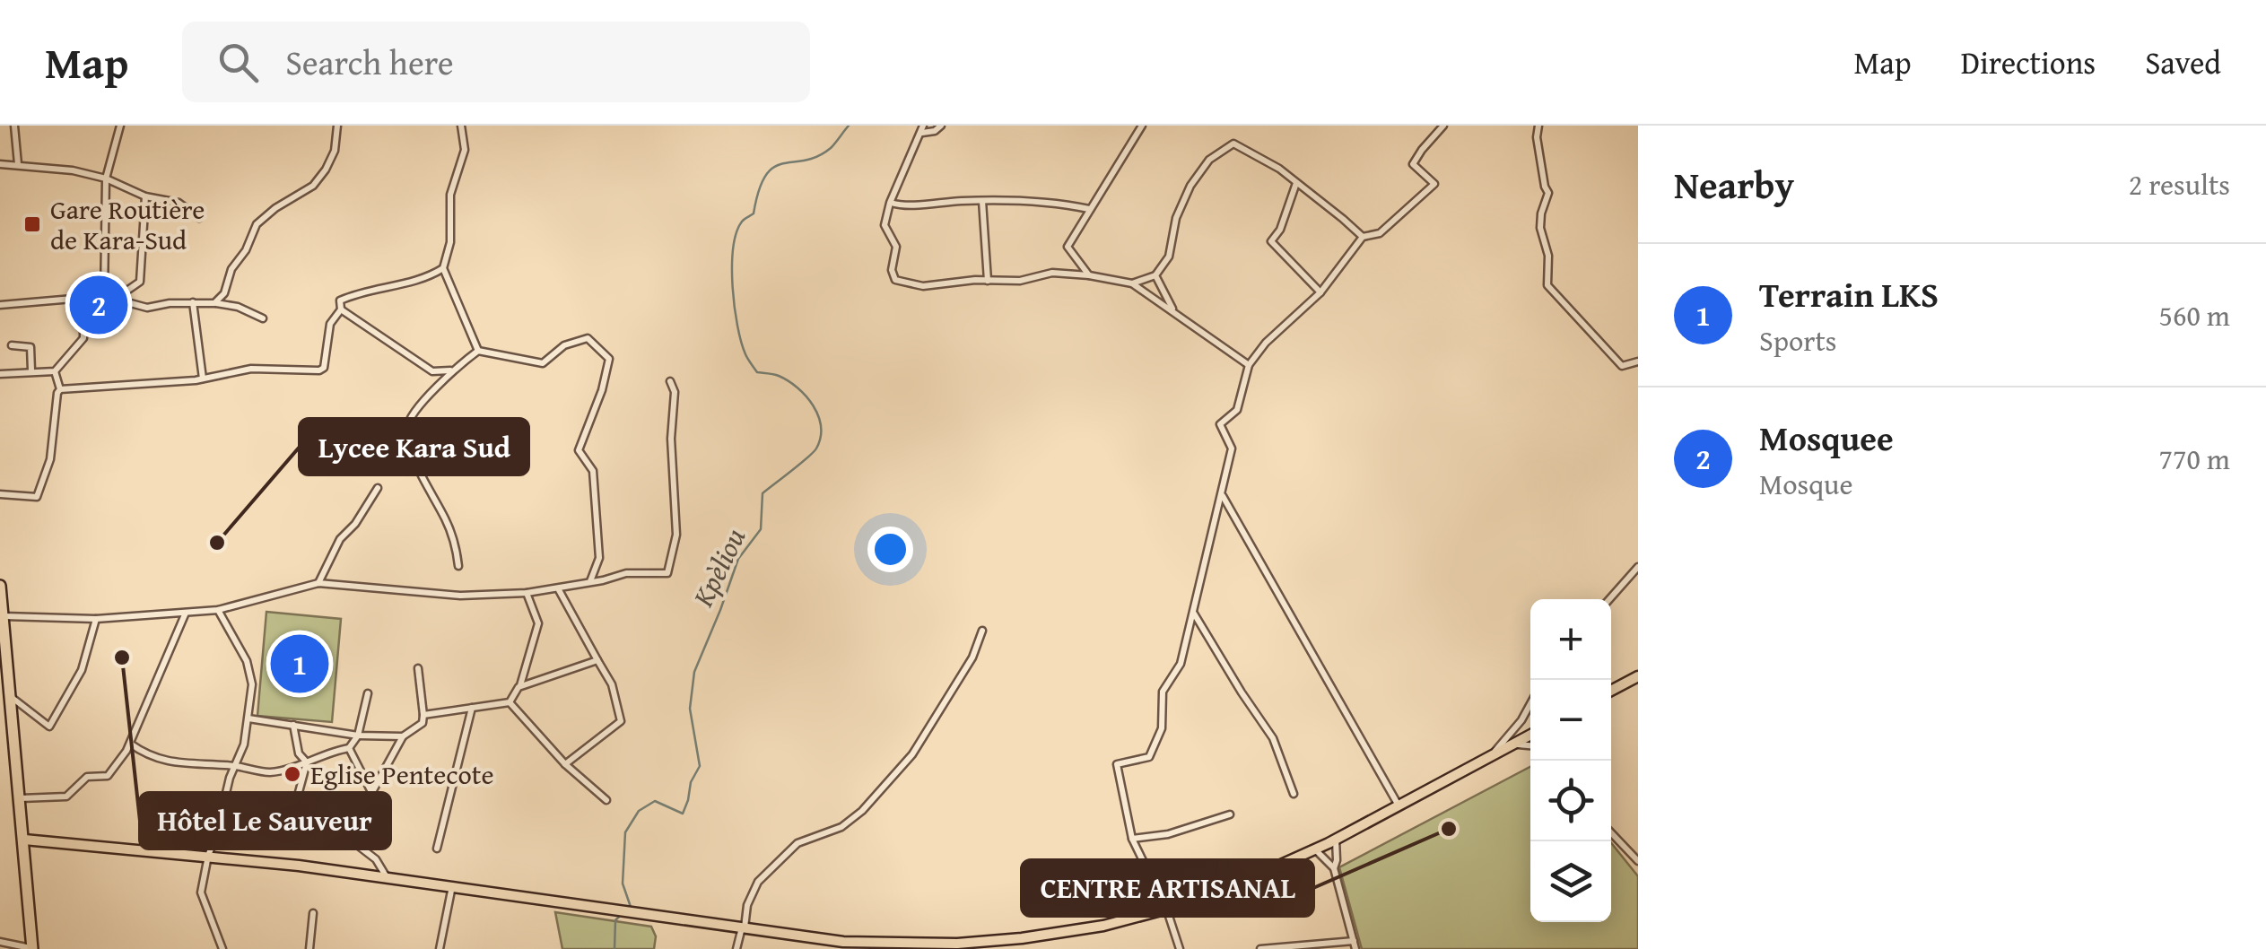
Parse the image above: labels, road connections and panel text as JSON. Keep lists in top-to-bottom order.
{
  "water": ["Kpèliou"],
  "places": {
    "transit": ["Gare Routière de Kara-Sud"],
    "other": [
      "Lycee Kara Sud",
      "Hôtel Le Sauveur",
      "Eglise Pentecote",
      "CENTRE ARTISANAL"
    ]
  },
  "page": {
    "header": "Map",
    "search": "Search here",
    "nav": ["Map", "Directions", "Saved"],
    "heading": ["Nearby", "2 results"],
    "list": [
      {
        "mark": "1",
        "name": "Terrain LKS",
        "note": "Sports",
        "value": "560 m"
      },
      {
        "mark": "2",
        "name": "Mosquee",
        "note": "Mosque",
        "value": "770 m"
      }
    ],
    "pins": ["2", "1"],
    "map_buttons": ["+", "−"]
  }
}
